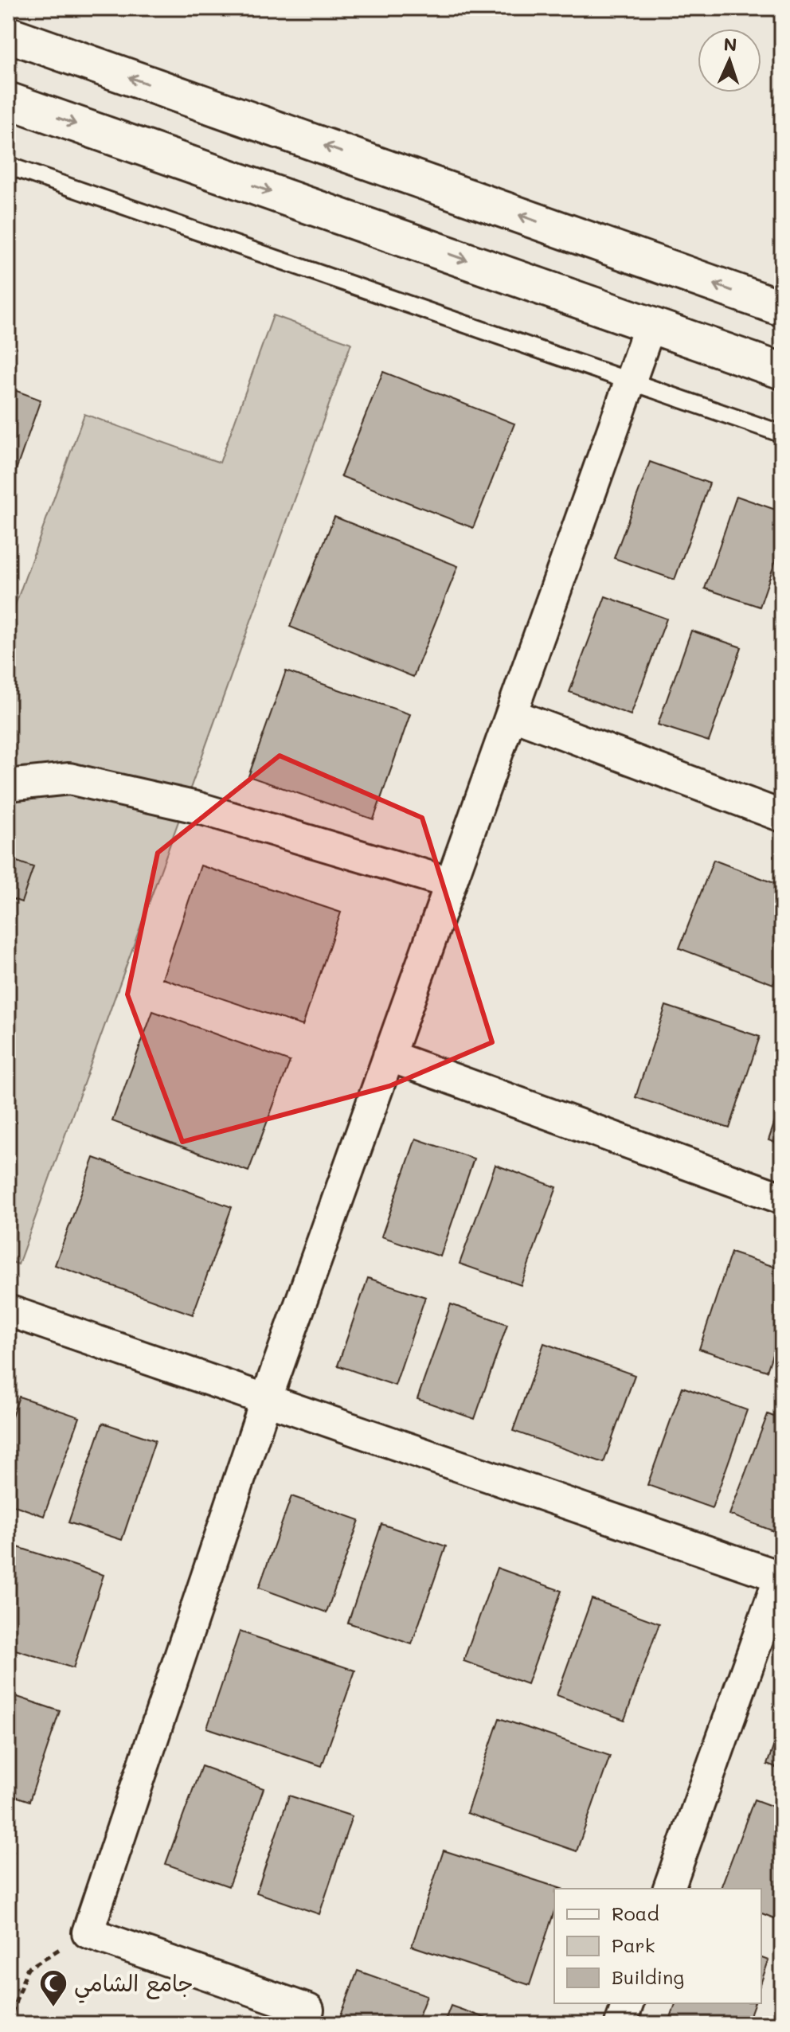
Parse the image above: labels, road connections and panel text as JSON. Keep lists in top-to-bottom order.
{
  "places": {
    "mosque": ["جامع الشامي"]
  },
  "legend": ["Road", "Park", "Building"],
  "north": "top"
}
